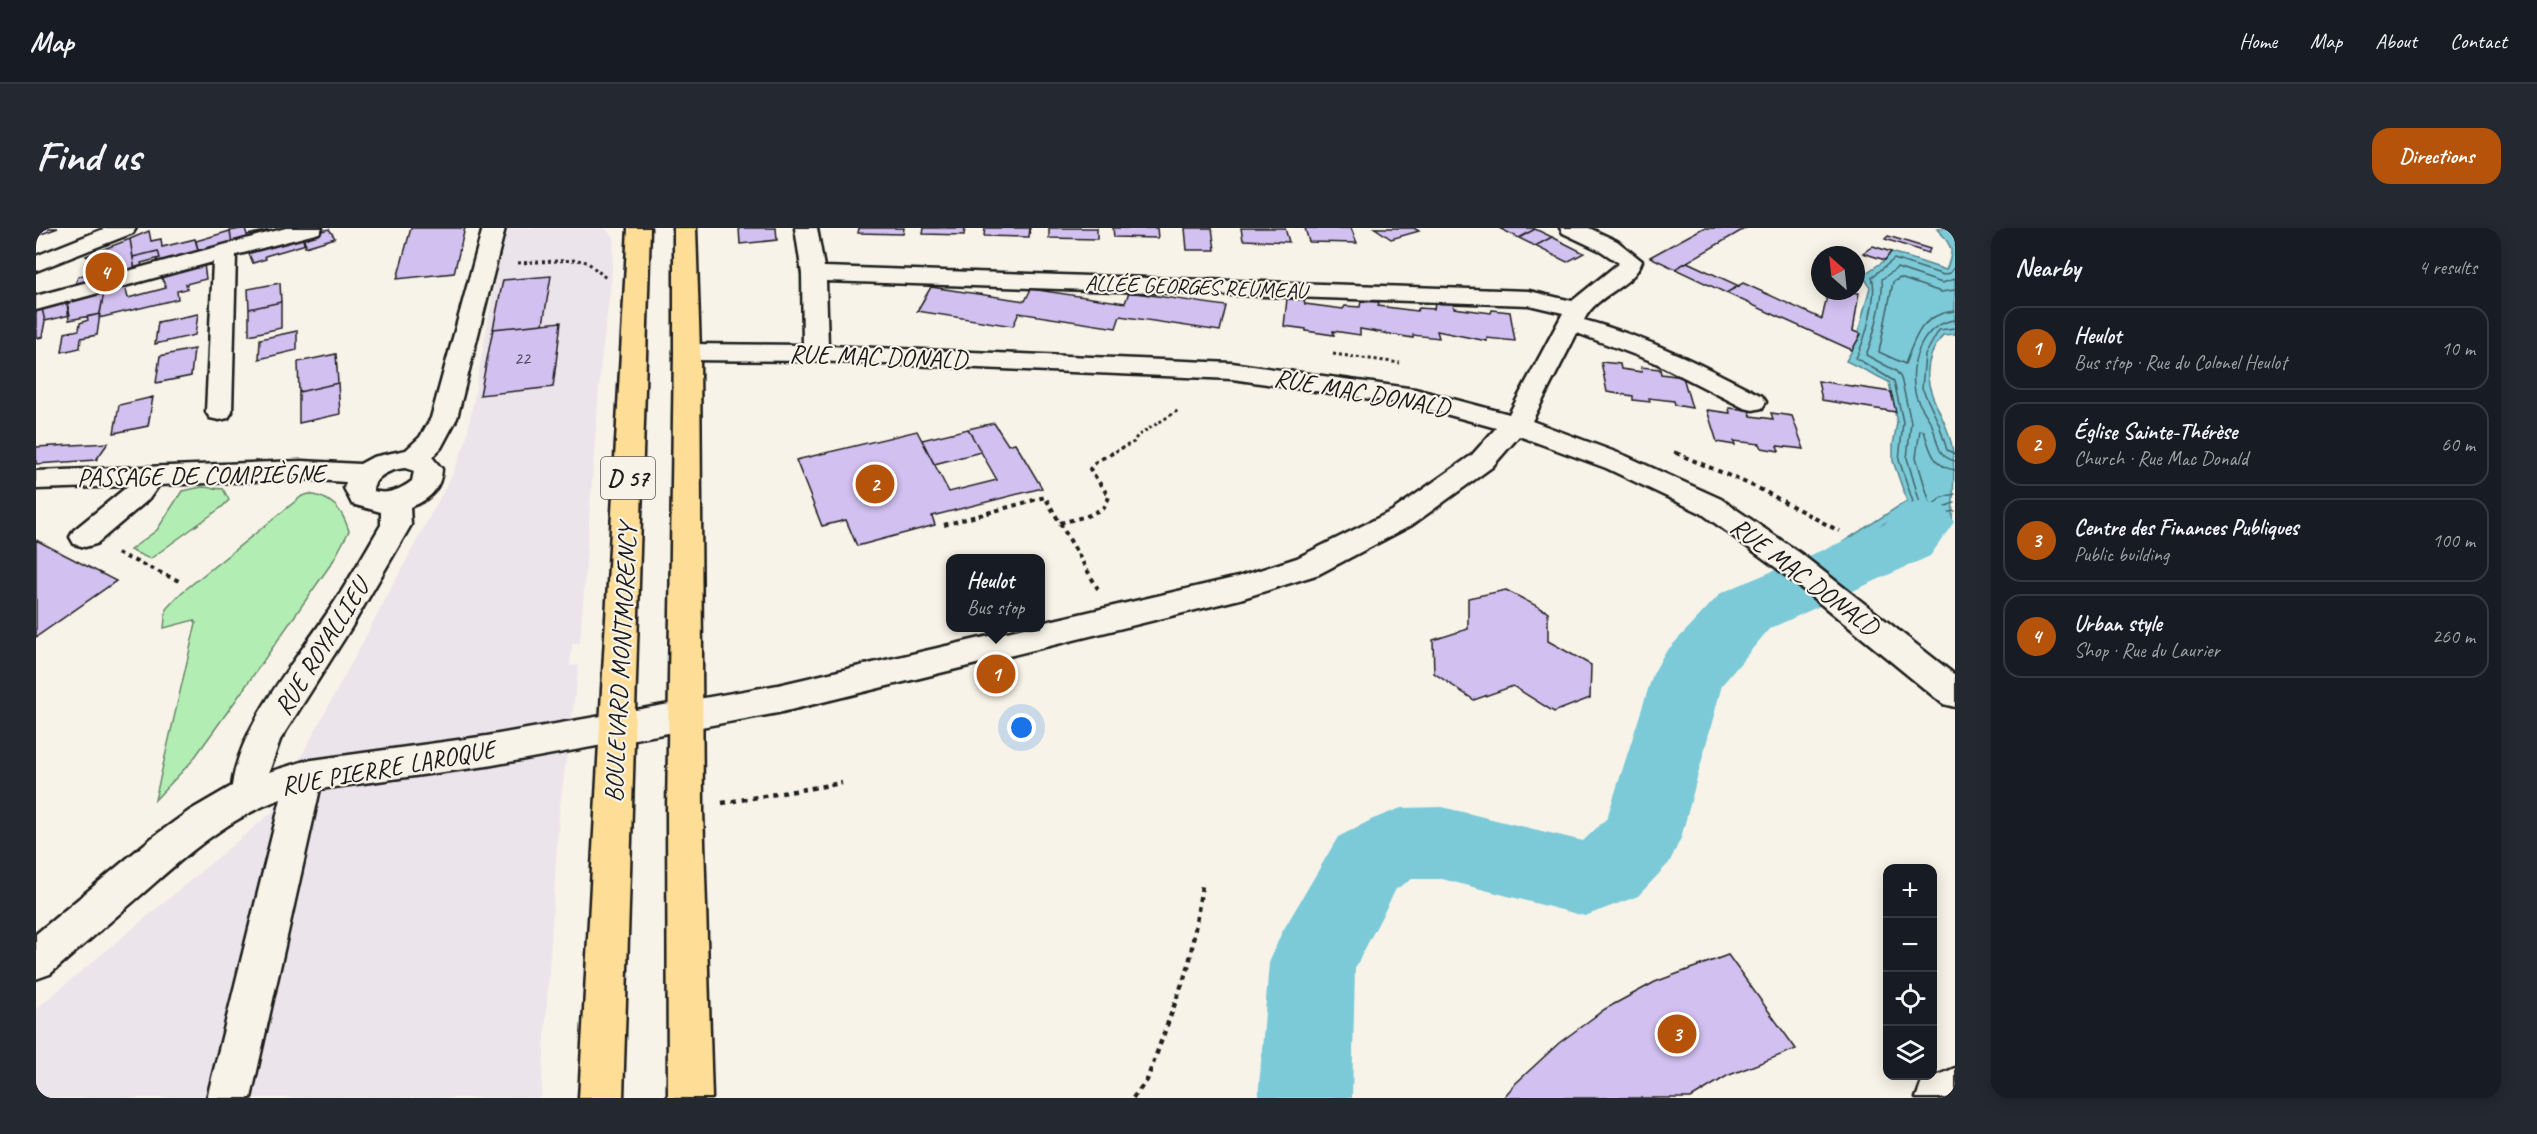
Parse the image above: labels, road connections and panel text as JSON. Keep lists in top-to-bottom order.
{
  "streets": {
    "main road": ["D 57", "BOULEVARD MONTMORENCY"],
    "street": [
      "ALLÉE GEORGES REUMEAU",
      "RUE MAC DONALD",
      "PASSAGE DE COMPIÈGNE",
      "RUE ROYALLIEU",
      "RUE PIERRE LAROQUE"
    ]
  },
  "crossings": [
    ["ALLÉE GEORGES REUMEAU", "RUE PIERRE LAROQUE"],
    ["RUE MAC DONALD", "D 57"],
    ["RUE MAC DONALD", "RUE PIERRE LAROQUE"],
    ["D 57", "RUE PIERRE LAROQUE"],
    ["RUE ROYALLIEU", "RUE PIERRE LAROQUE"],
    ["BOULEVARD MONTMORENCY", "RUE PIERRE LAROQUE"]
  ],
  "house_numbers": ["22"],
  "north": "top left",
  "page": {
    "header": "Map",
    "nav": [
      "Home",
      "Map",
      "About",
      "Contact"
    ],
    "buttons": "Directions",
    "title": "Find us",
    "heading": ["Nearby", "4 results"],
    "pins": [
      "4",
      "2",
      "1",
      "3"
    ],
    "list": [
      {
        "mark": "1",
        "name": "Heulot",
        "note": "Bus stop · Rue du Colonel Heulot",
        "value": "10 m"
      },
      {
        "mark": "2",
        "name": "Église Sainte-Thérèse",
        "note": "Church · Rue Mac Donald",
        "value": "60 m"
      },
      {
        "mark": "3",
        "name": "Centre des Finances Publiques",
        "note": "Public building",
        "value": "100 m"
      },
      {
        "mark": "4",
        "name": "Urban style",
        "note": "Shop · Rue du Laurier",
        "value": "260 m"
      }
    ],
    "popup": ["Heulot", "Bus stop"],
    "map_buttons": ["+", "−"]
  }
}
